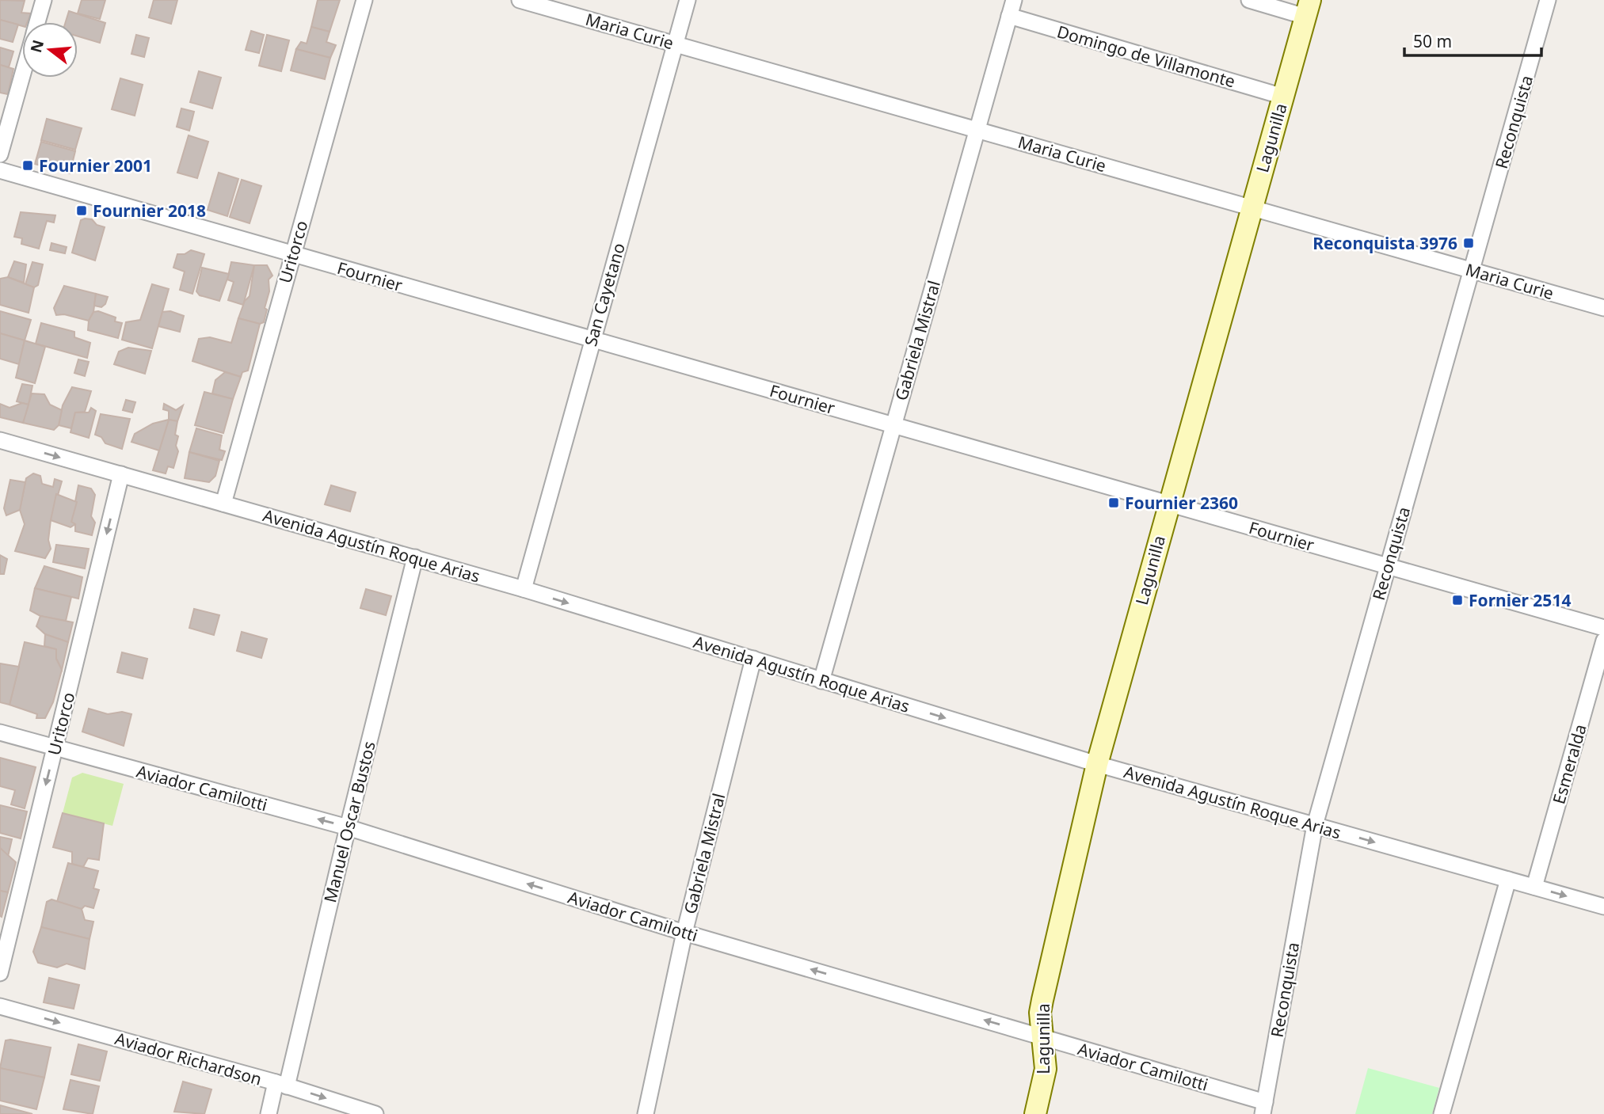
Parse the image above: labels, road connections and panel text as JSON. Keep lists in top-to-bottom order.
{
  "streets": {
    "main road": ["Lagunilla"],
    "street": [
      "Maria Curie",
      "Domingo de Villamonte",
      "Reconquista",
      "Uritorco",
      "Fournier",
      "San Cayetano",
      "Gabriela Mistral",
      "Avenida Agustín Roque Arias",
      "Esmeralda",
      "Aviador Camilotti",
      "Manuel Oscar Bustos",
      "Aviador Richardson"
    ]
  },
  "crossings": [
    ["Maria Curie", "Reconquista"],
    ["Maria Curie", "Lagunilla"],
    ["Maria Curie", "San Cayetano"],
    ["Maria Curie", "Gabriela Mistral"],
    ["Domingo de Villamonte", "Lagunilla"],
    ["Domingo de Villamonte", "Gabriela Mistral"],
    ["Reconquista", "Fournier"],
    ["Reconquista", "Avenida Agustín Roque Arias"],
    ["Reconquista", "Aviador Camilotti"],
    ["Lagunilla", "Fournier"],
    ["Lagunilla", "Avenida Agustín Roque Arias"],
    ["Lagunilla", "Aviador Camilotti"],
    ["Uritorco", "Fournier"],
    ["Uritorco", "Avenida Agustín Roque Arias"],
    ["Uritorco", "Aviador Camilotti"],
    ["Fournier", "San Cayetano"],
    ["Fournier", "Gabriela Mistral"],
    ["San Cayetano", "Avenida Agustín Roque Arias"],
    ["Gabriela Mistral", "Avenida Agustín Roque Arias"],
    ["Gabriela Mistral", "Aviador Camilotti"],
    ["Avenida Agustín Roque Arias", "Esmeralda"],
    ["Avenida Agustín Roque Arias", "Manuel Oscar Bustos"],
    ["Aviador Camilotti", "Manuel Oscar Bustos"],
    ["Manuel Oscar Bustos", "Aviador Richardson"]
  ],
  "one_way": [
    "Uritorco",
    "Avenida Agustín Roque Arias",
    "Aviador Camilotti",
    "Aviador Richardson"
  ],
  "places": {
    "transit": [
      "Fournier 2001",
      "Fournier 2018",
      "Reconquista 3976",
      "Fournier 2360",
      "Fornier 2514"
    ]
  },
  "scale_bar": "50 m",
  "north": "left"
}
